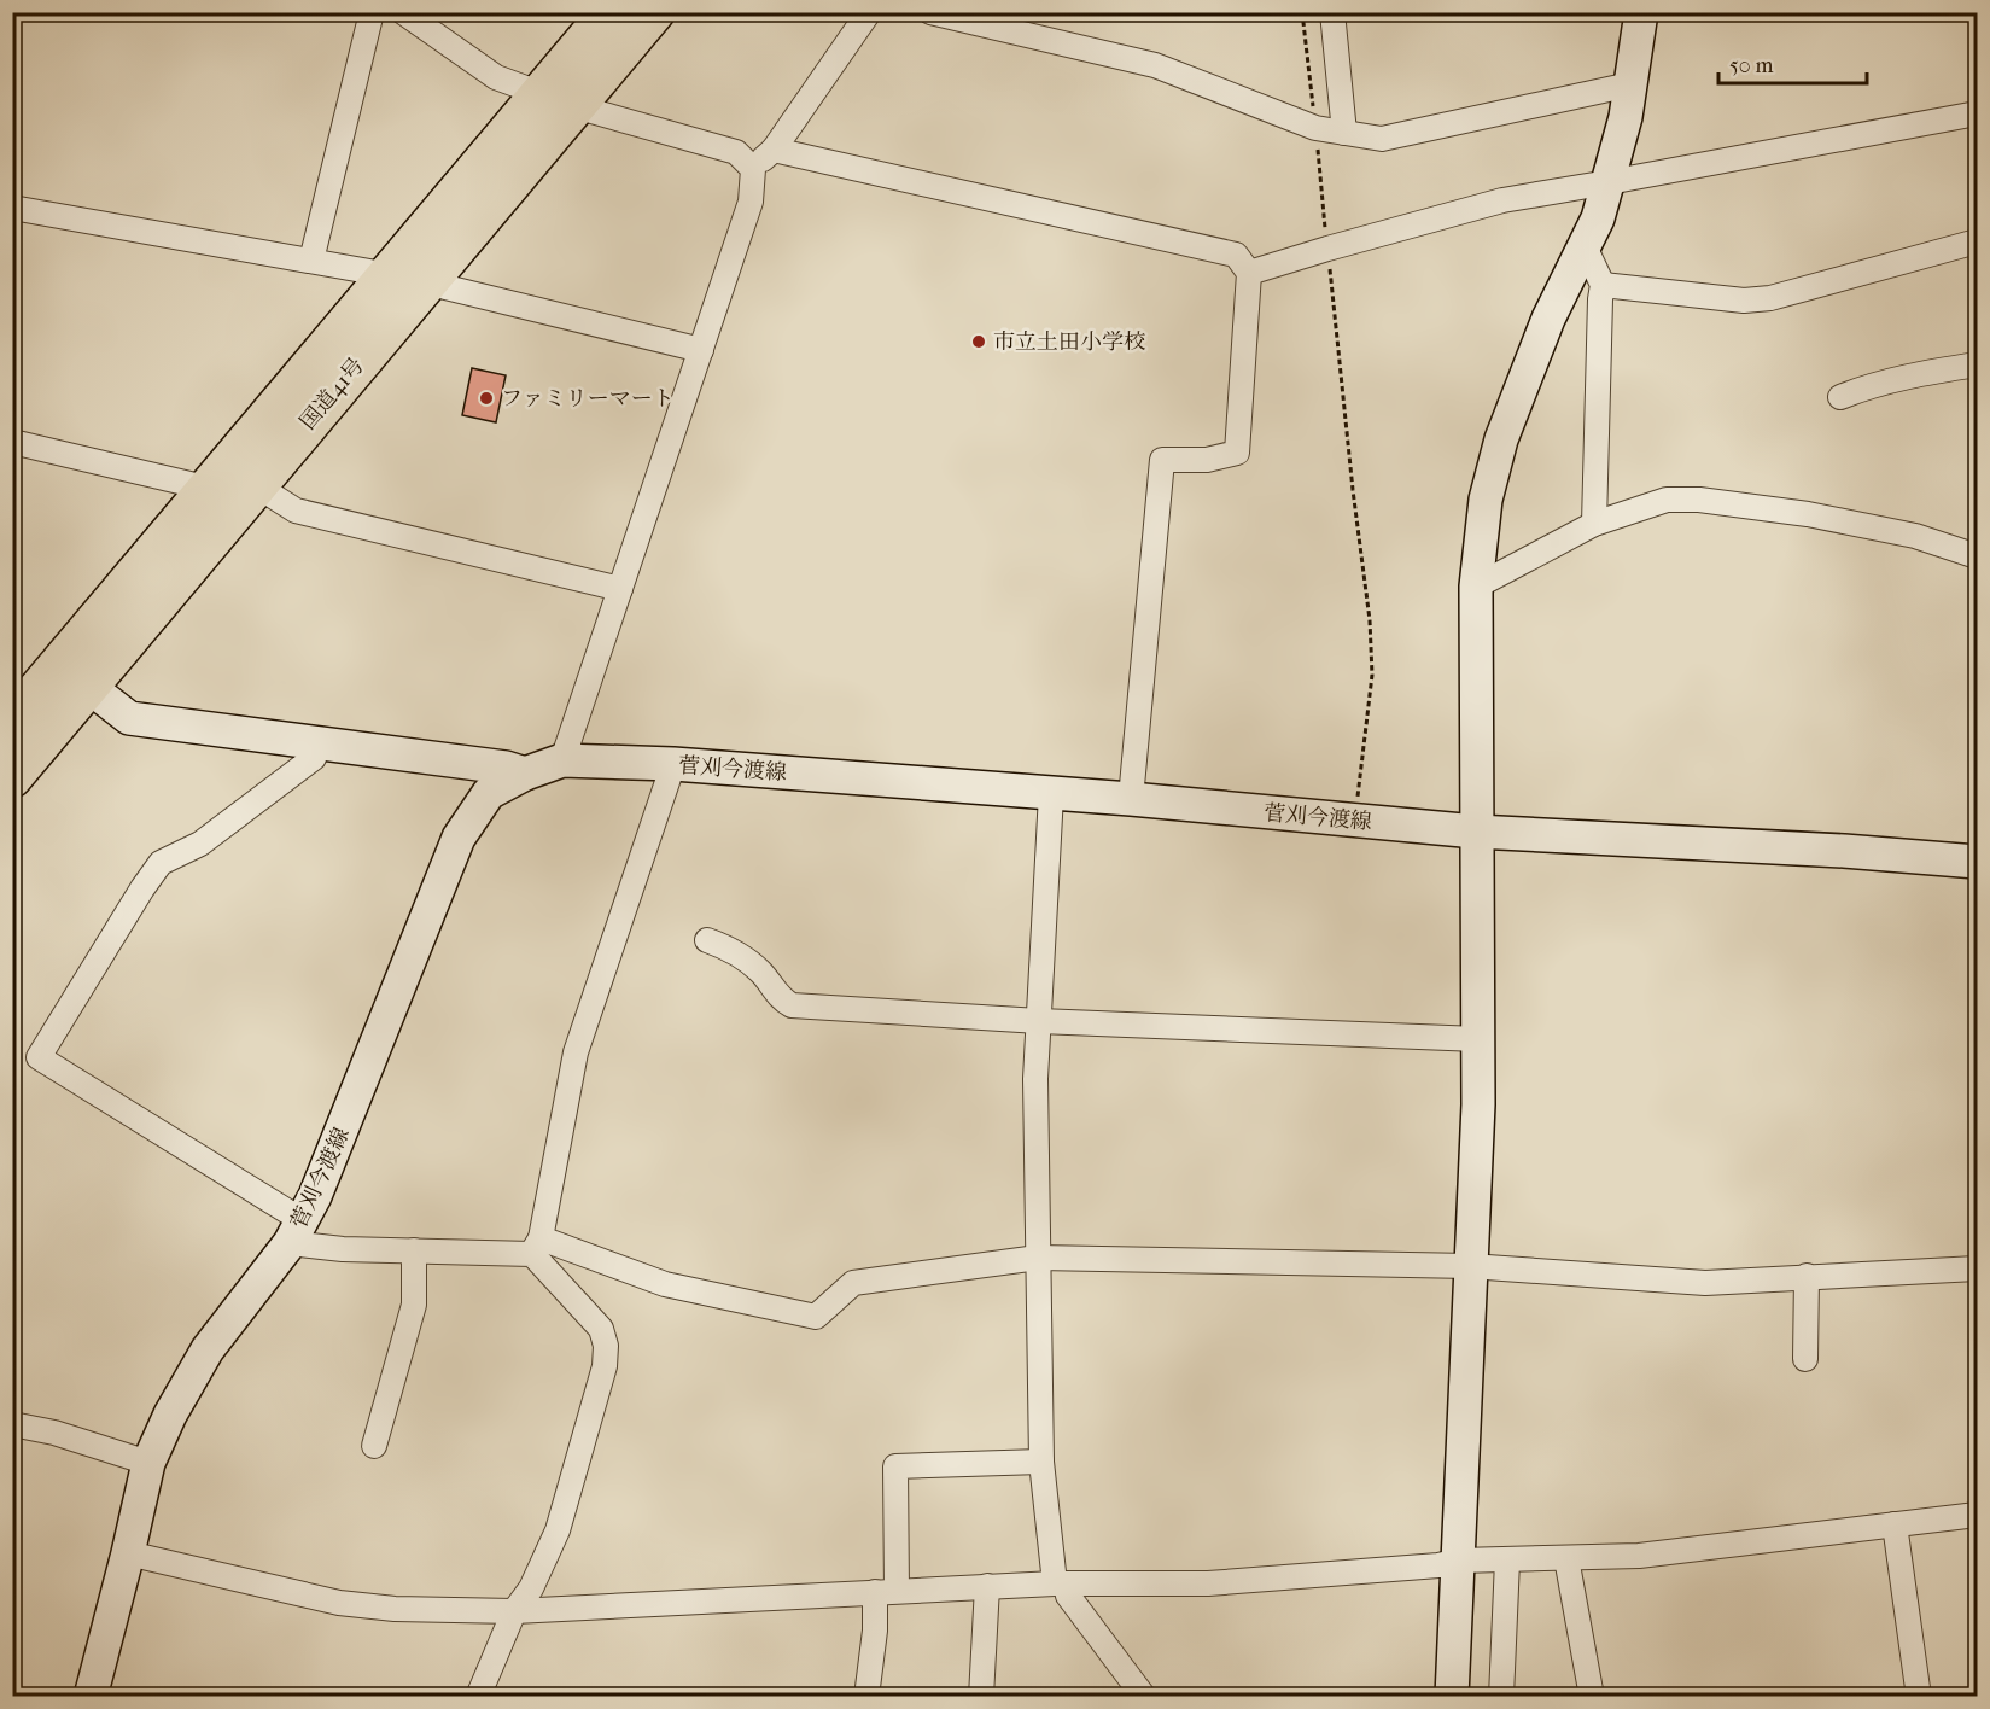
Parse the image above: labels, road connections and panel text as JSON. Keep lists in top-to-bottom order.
{
  "streets": {
    "highway": ["国道41号"],
    "main road": ["菅刈今渡線"]
  },
  "places": ["市立土田小学校", "ファミリーマート"],
  "scale_bar": "50 m"
}
